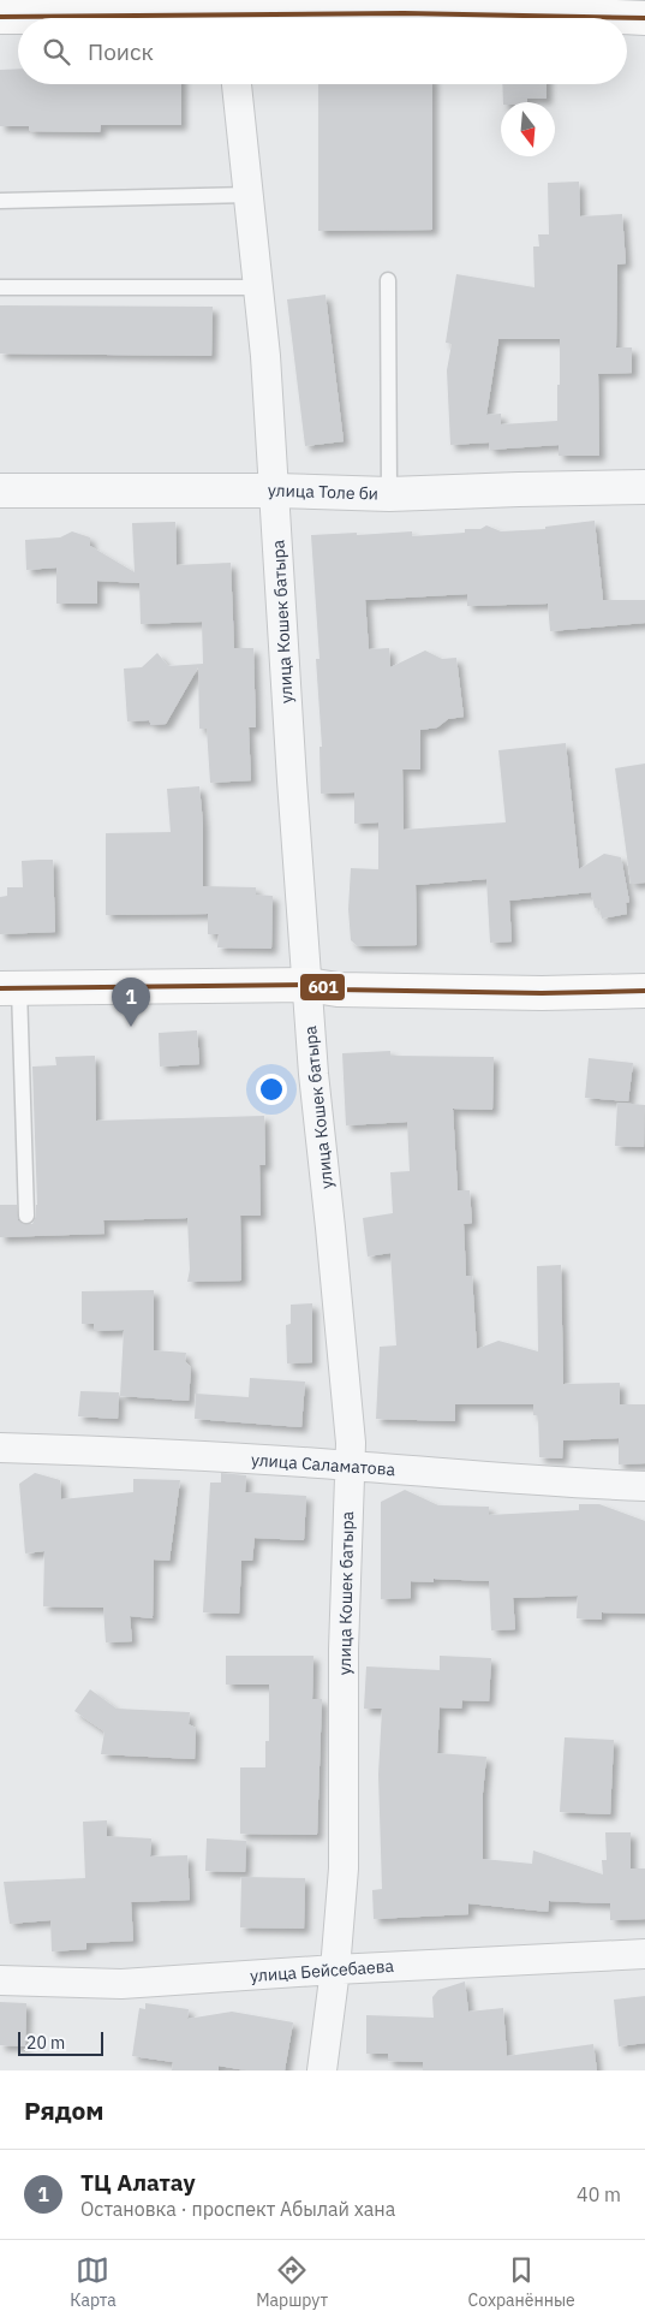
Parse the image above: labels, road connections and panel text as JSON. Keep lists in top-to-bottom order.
{
  "streets": {
    "street": [
      "улица Толе би",
      "улица Кошек батыра",
      "улица Саламатова",
      "улица Бейсебаева"
    ]
  },
  "crossings": [
    ["улица Толе би", "улица Кошек батыра"],
    ["улица Кошек батыра", "улица Саламатова"],
    ["улица Кошек батыра", "улица Бейсебаева"]
  ],
  "lines": ["transit line 601"],
  "scale_bar": "20 m",
  "north": "bottom",
  "page": {
    "search": "Поиск",
    "pins": "1",
    "scale": "20 m",
    "heading": "Рядом",
    "list": [
      {
        "mark": "1",
        "name": "ТЦ Алатау",
        "note": "Остановка · проспект Абылай хана",
        "value": "40 m"
      }
    ],
    "nav": ["Карта", "Маршрут", "Сохранённые"]
  }
}
